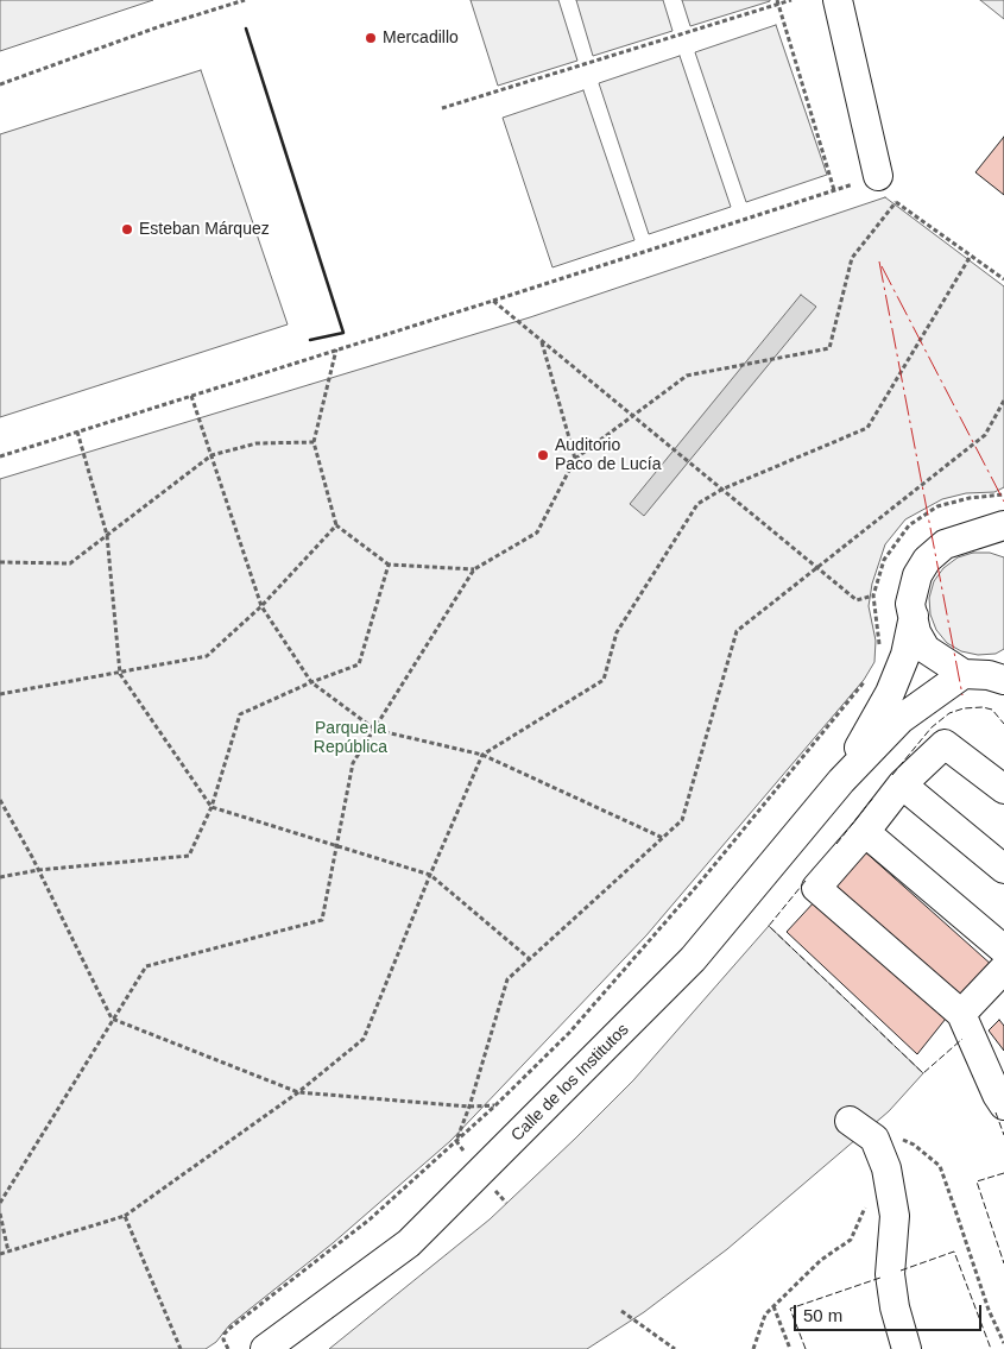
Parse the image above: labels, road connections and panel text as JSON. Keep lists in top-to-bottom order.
{
  "streets": {
    "street": ["Calle de los Institutos"]
  },
  "parks": ["Parque la República"],
  "places": ["Mercadillo", "Esteban Márquez", "Auditorio Paco de Lucía"],
  "scale_bar": "50 m"
}
